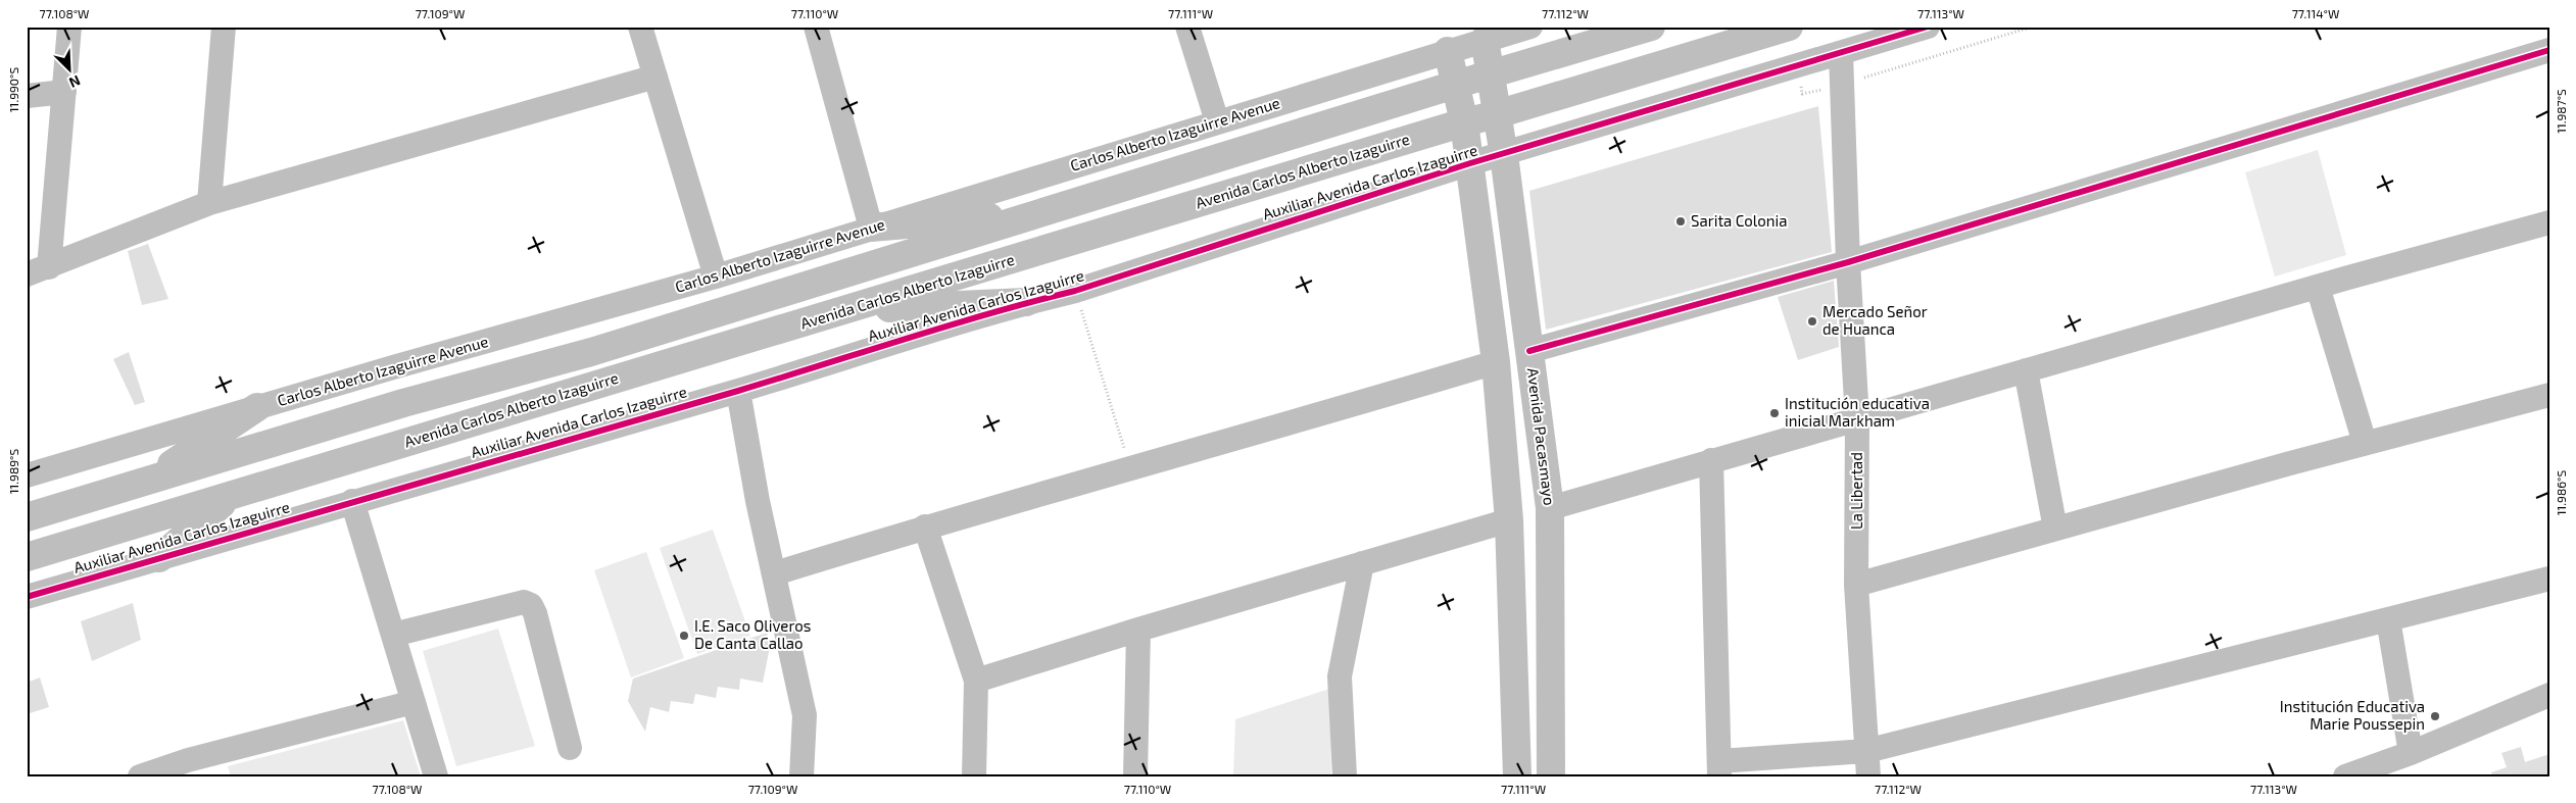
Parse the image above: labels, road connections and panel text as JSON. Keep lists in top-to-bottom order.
{
  "streets": {
    "main road": ["Avenida Carlos Alberto Izaguirre", "Avenida Pacasmayo"],
    "street": ["Carlos Alberto Izaguirre Avenue", "Auxiliar Avenida Carlos Izaguirre", "La Libertad"]
  },
  "crossings": [
    ["Carlos Alberto Izaguirre Avenue", "Avenida Pacasmayo"],
    ["Avenida Carlos Alberto Izaguirre", "Avenida Pacasmayo"],
    ["Auxiliar Avenida Carlos Izaguirre", "Avenida Pacasmayo"],
    ["Auxiliar Avenida Carlos Izaguirre", "La Libertad"]
  ],
  "places": [
    "Sarita Colonia",
    "Mercado Señor de Huanca",
    "Institución educativa inicial Markham",
    "I.E. Saco Oliveros De Canta Callao",
    "Institución Educativa Marie Poussepin"
  ],
  "north": "bottom right",
  "coordinates": [
    "77.108°W",
    "77.109°W",
    "77.110°W",
    "77.111°W",
    "77.112°W",
    "77.113°W",
    "77.114°W",
    "11.990°S",
    "11.987°S",
    "11.989°S",
    "11.986°S"
  ]
}
